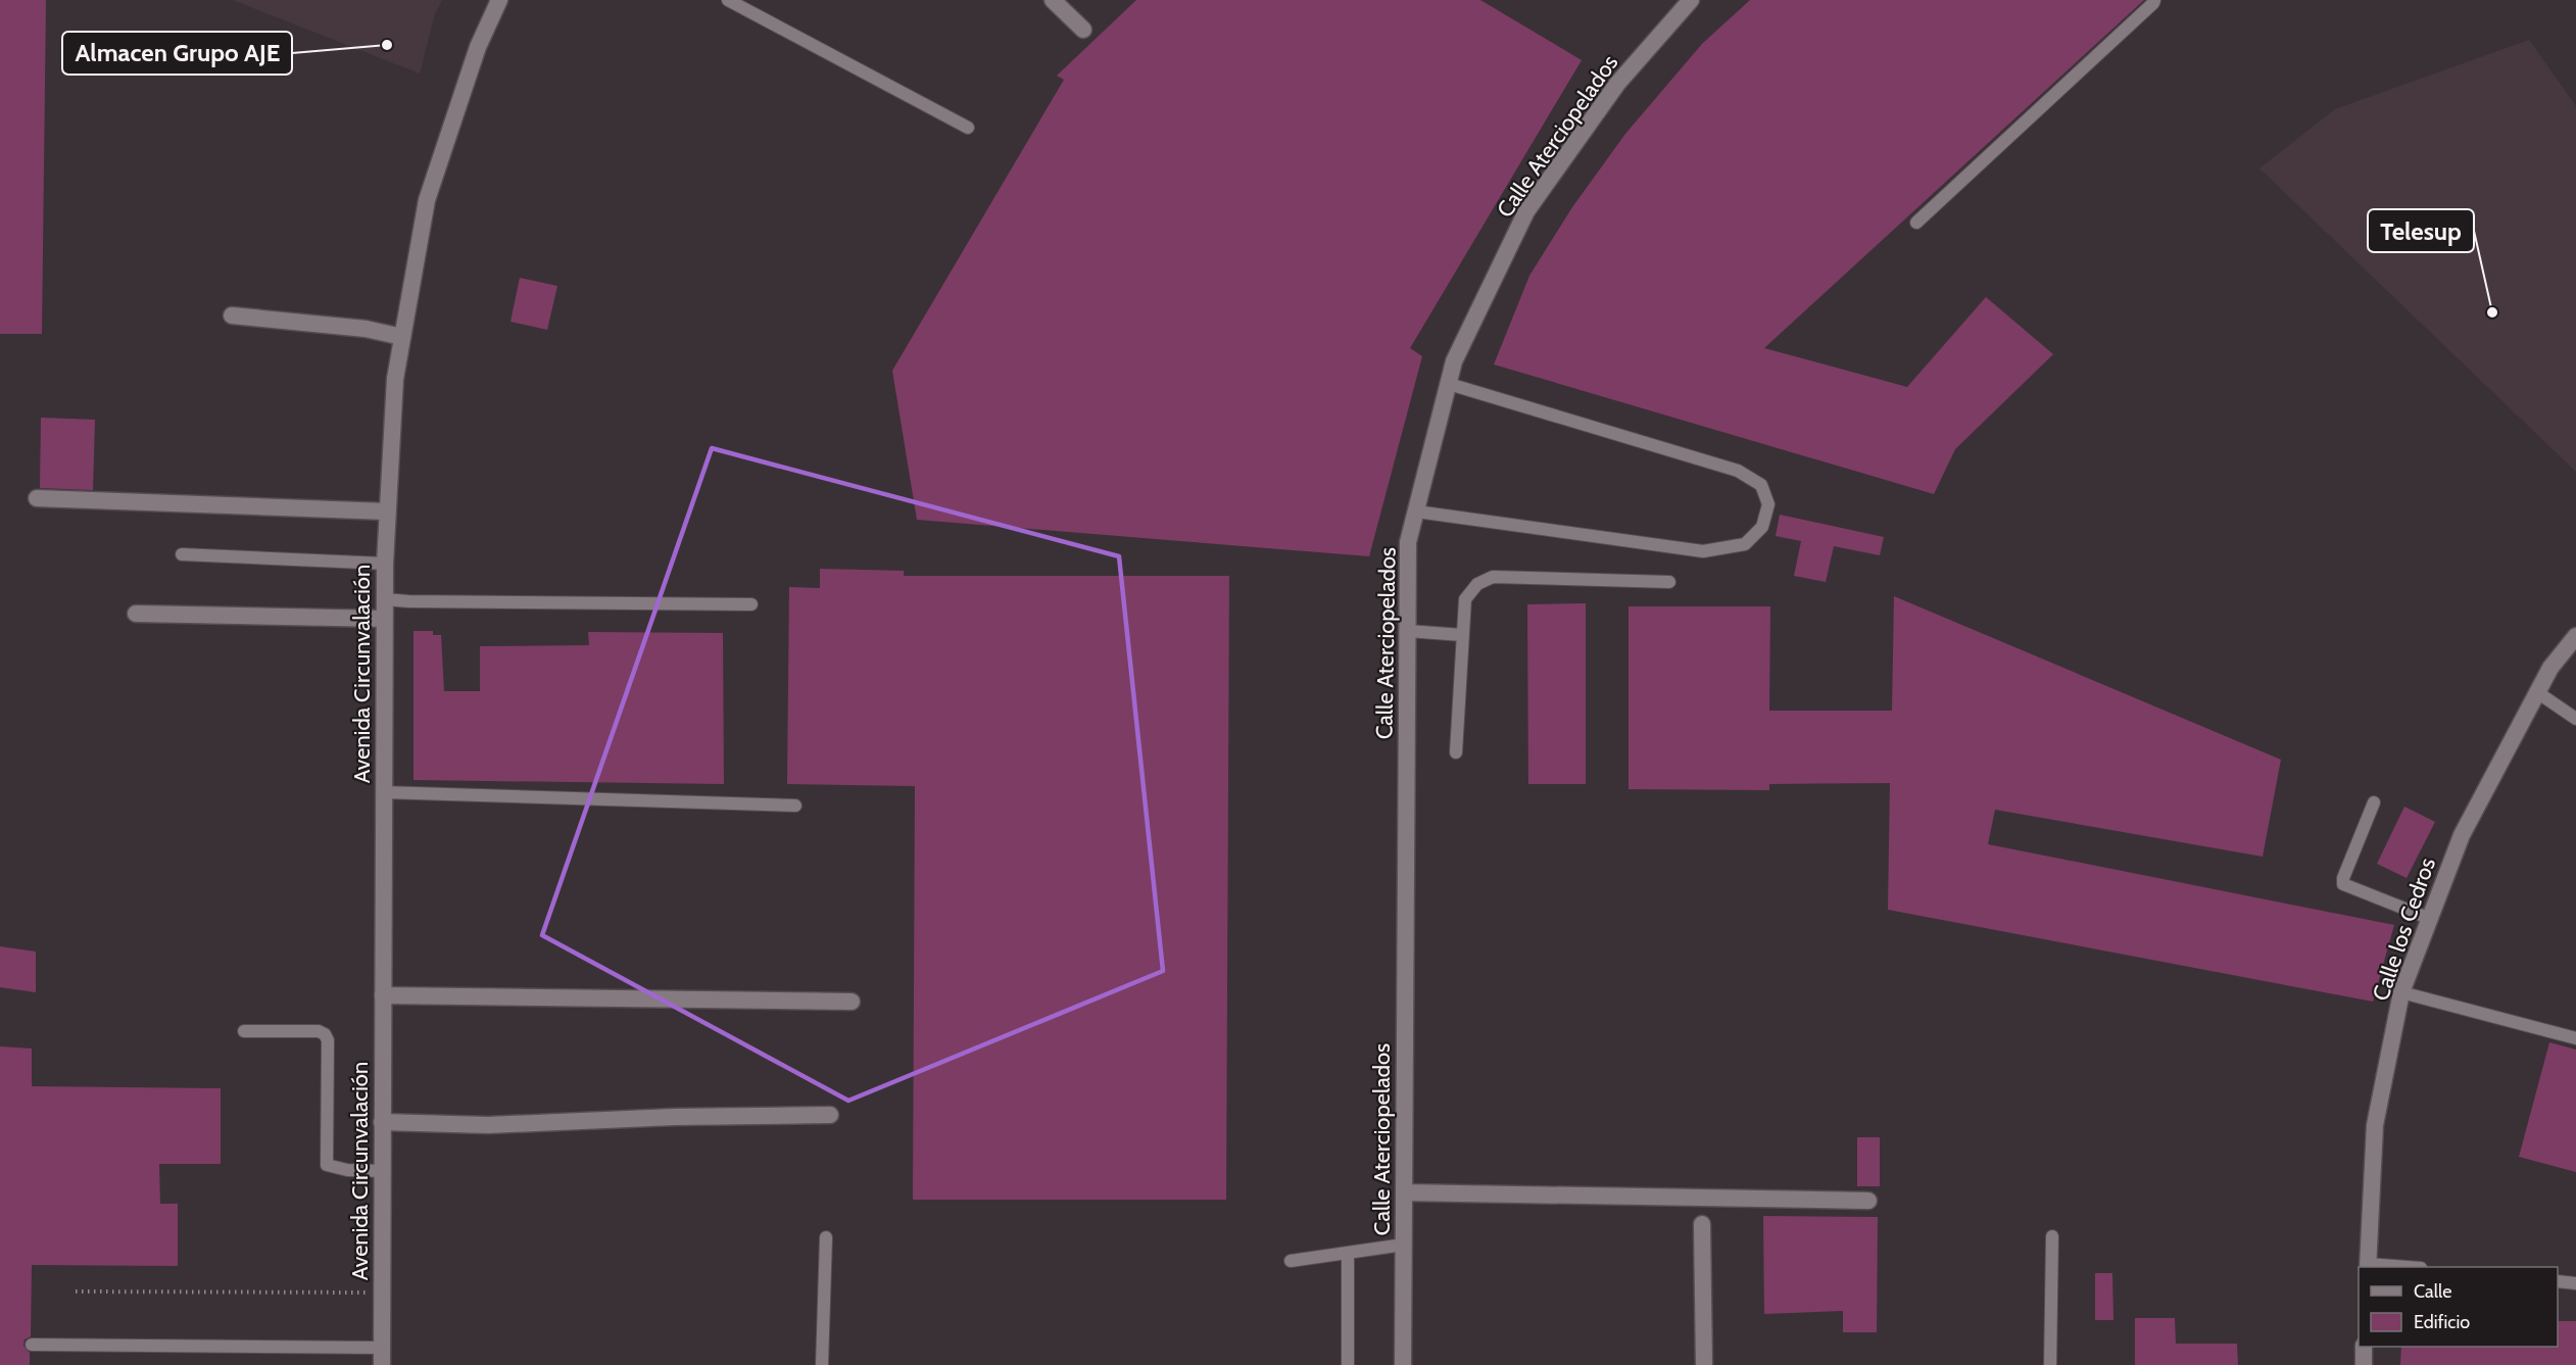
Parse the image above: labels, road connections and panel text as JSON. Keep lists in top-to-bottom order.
{
  "streets": {
    "street": ["Calle Aterciopelados", "Avenida Circunvalación", "Calle los Cedros"]
  },
  "places": ["Almacen Grupo AJE", "Telesup"],
  "legend": ["Calle", "Edificio"]
}
